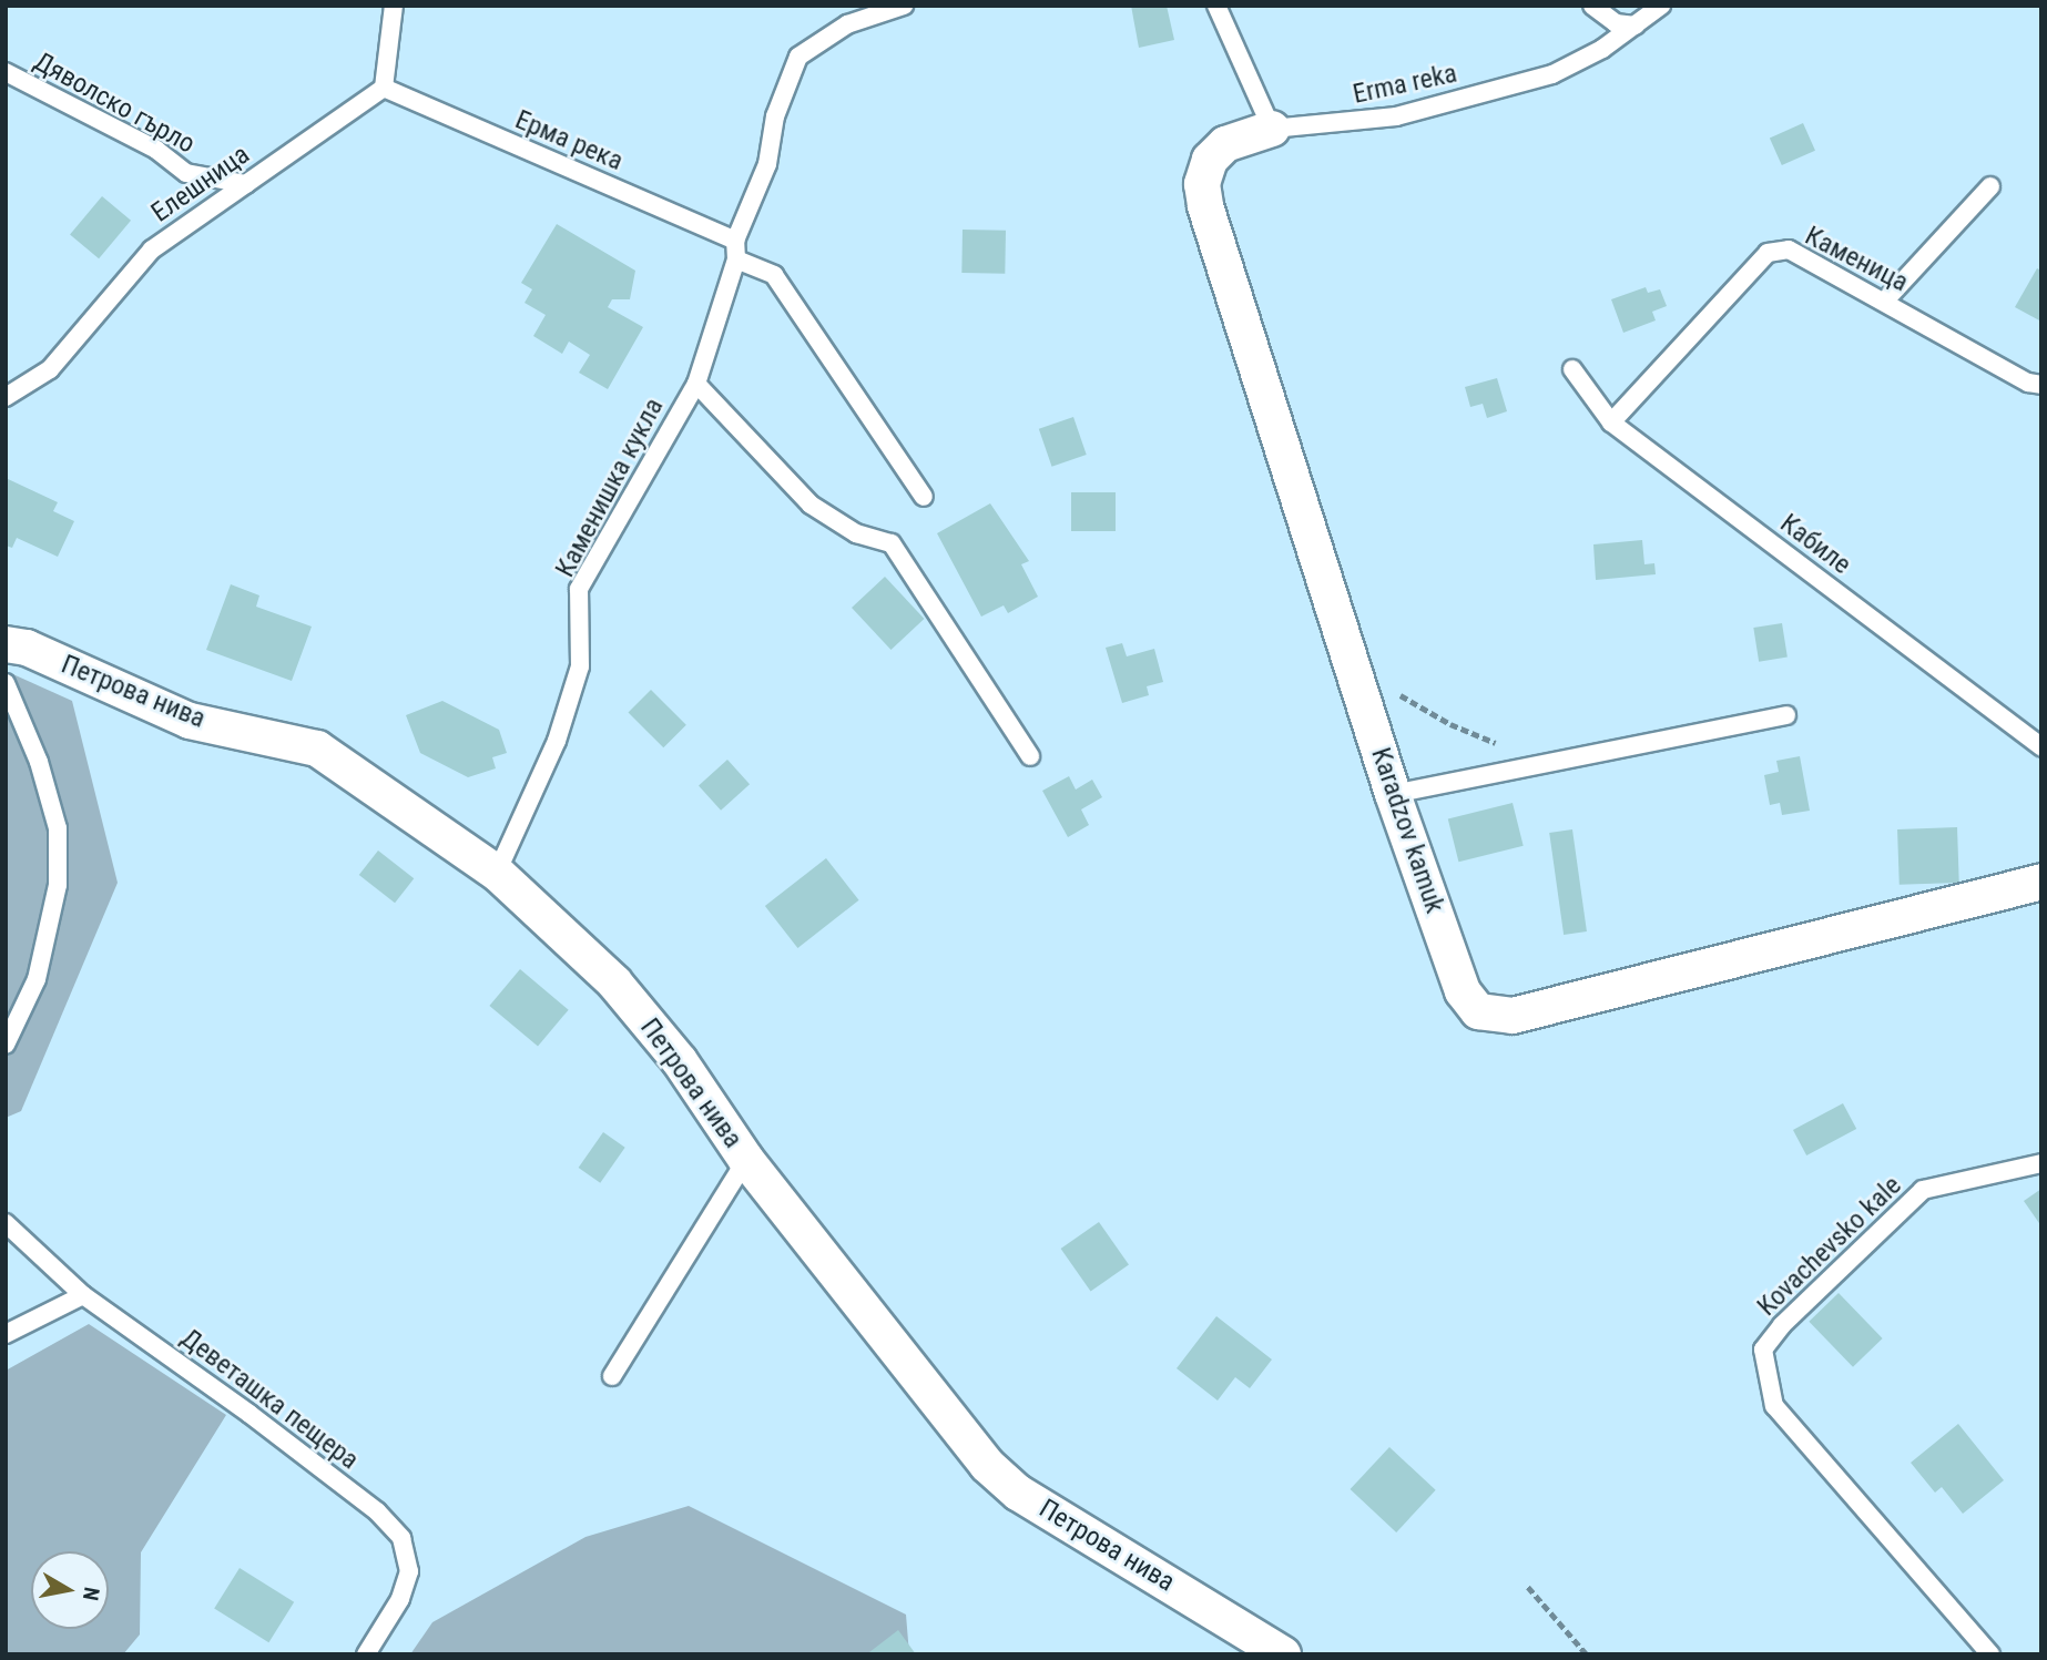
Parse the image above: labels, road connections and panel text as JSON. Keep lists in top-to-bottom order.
{
  "streets": {
    "street": ["Петрова нива", "Karadzov kamuk"],
    "lane": [
      "Erma reka",
      "Дяволско гърло",
      "Ерма река",
      "Елешница",
      "Каменица",
      "Каменишка кукла",
      "Кабиле",
      "Kovachevsko kale",
      "Деветашка пещера"
    ]
  },
  "crossings": [
    ["Erma reka", "Karadzov kamuk"],
    ["Дяволско гърло", "Елешница"],
    ["Ерма река", "Елешница"],
    ["Каменица", "Кабиле"],
    ["Каменишка кукла", "Петрова нива"]
  ],
  "north": "right"
}
